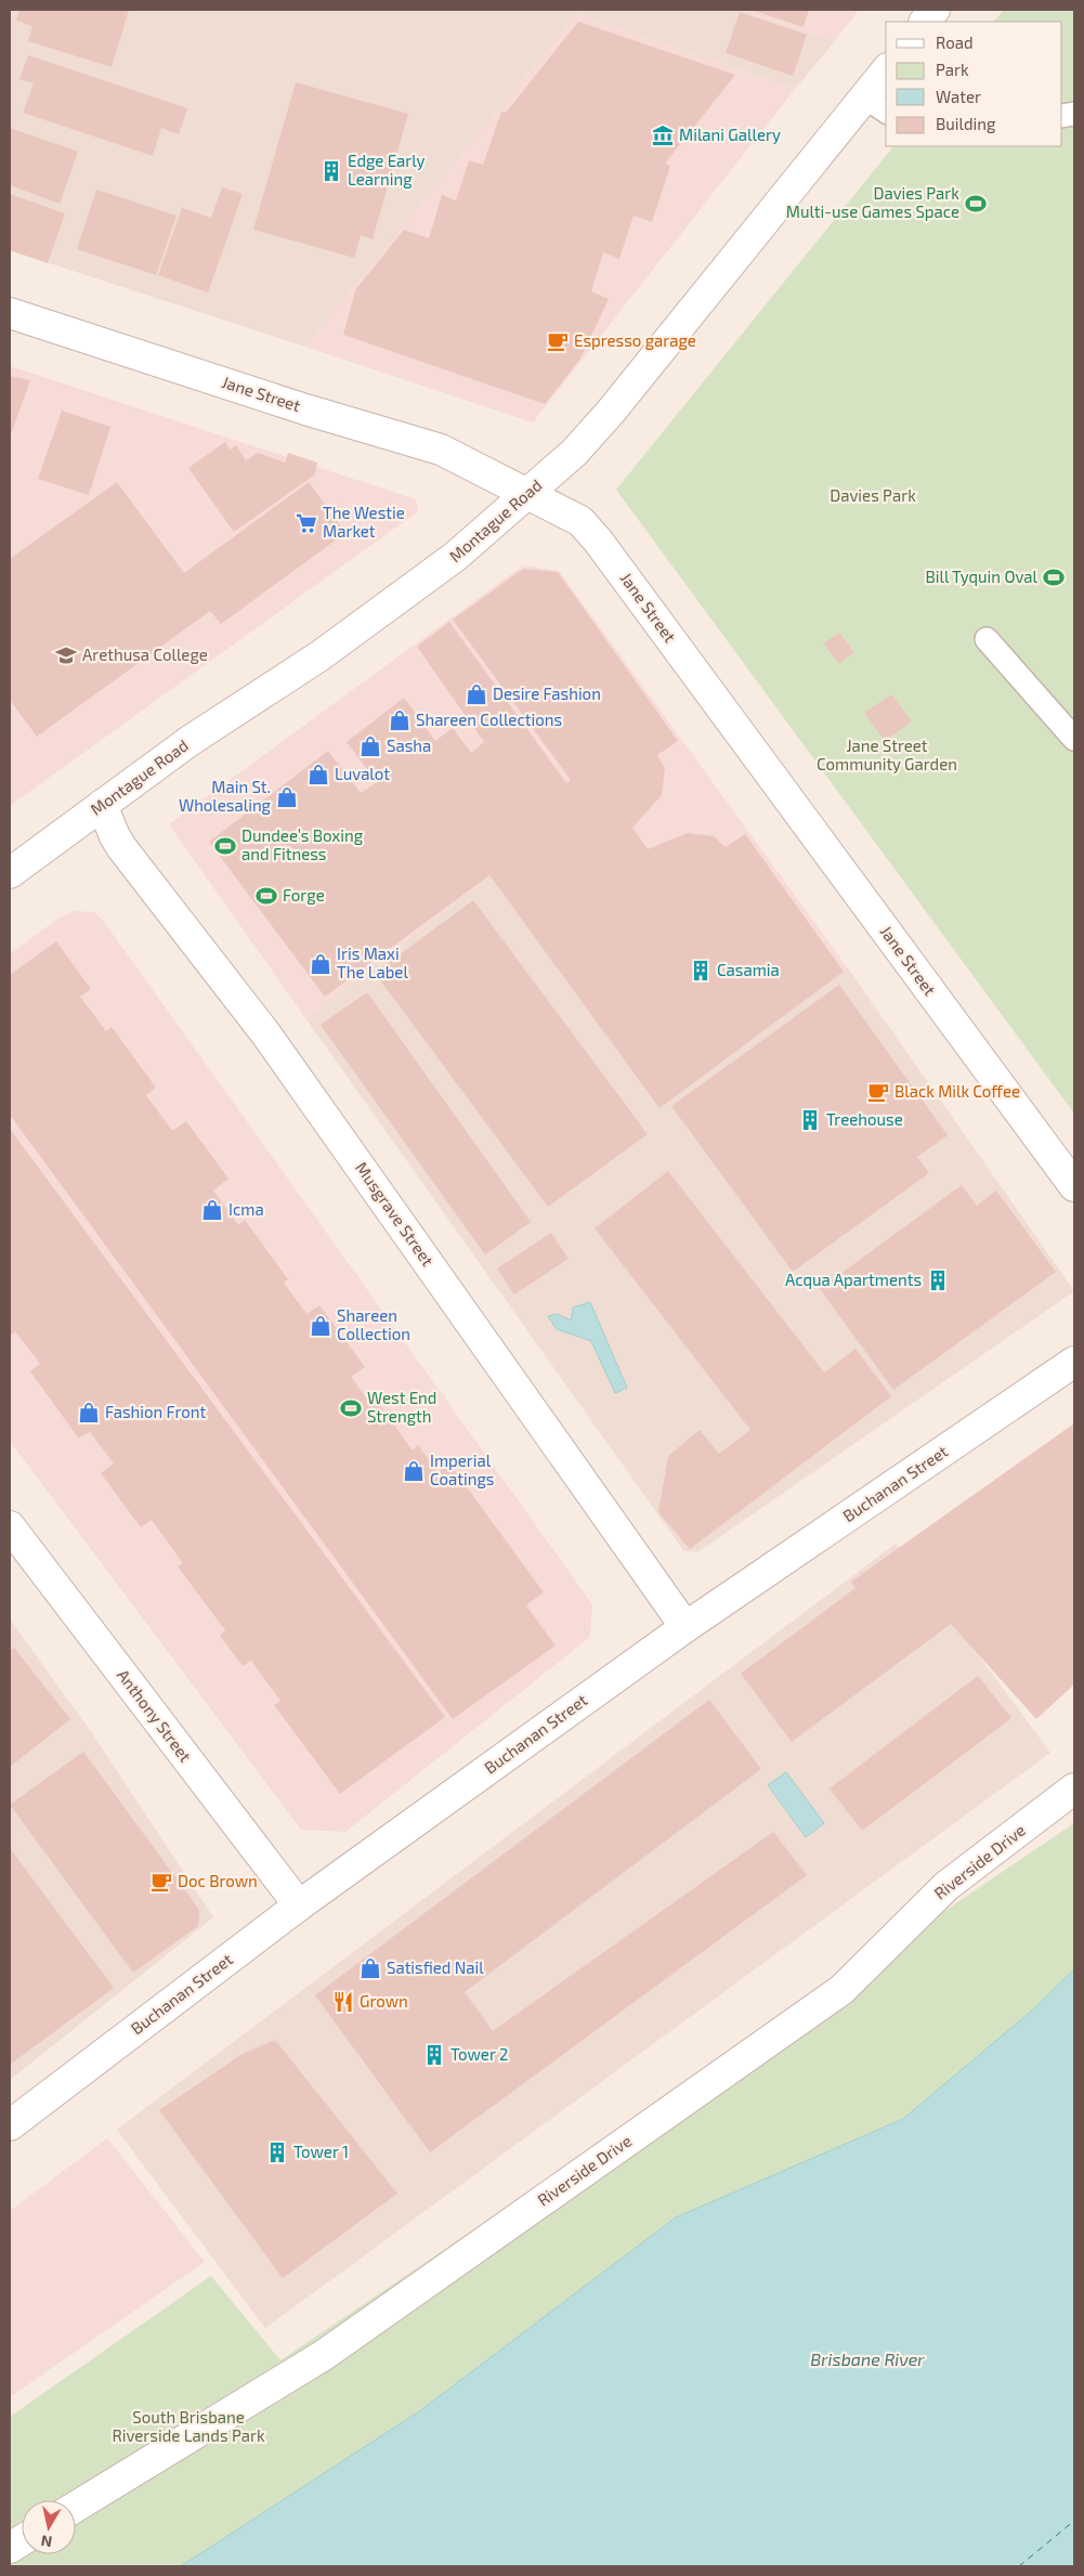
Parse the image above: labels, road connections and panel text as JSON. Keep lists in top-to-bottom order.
{
  "streets": {
    "street": [
      "Jane Street",
      "Montague Road",
      "Musgrave Street",
      "Buchanan Street",
      "Anthony Street",
      "Riverside Drive"
    ]
  },
  "crossings": [
    ["Jane Street", "Montague Road"],
    ["Montague Road", "Musgrave Street"],
    ["Musgrave Street", "Buchanan Street"],
    ["Buchanan Street", "Anthony Street"]
  ],
  "water": ["Brisbane River"],
  "parks": ["Davies Park", "Jane Street Community Garden", "South Brisbane Riverside Lands Park"],
  "places": {
    "museum": ["Milani Gallery"],
    "building": [
      "Edge Early Learning",
      "Casamia",
      "Treehouse",
      "Acqua Apartments",
      "Tower 2",
      "Tower 1"
    ],
    "sports": [
      "Davies Park Multi-use Games Space",
      "Bill Tyquin Oval",
      "Dundee’s Boxing and Fitness",
      "Forge",
      "West End Strength"
    ],
    "cafe": ["Espresso garage", "Black Milk Coffee", "Doc Brown"],
    "supermarket": ["The Westie Market"],
    "school or university": ["Arethusa College"],
    "shop": [
      "Desire Fashion",
      "Shareen Collections",
      "Sasha",
      "Luvalot",
      "Main St. Wholesaling",
      "Iris Maxi The Label",
      "Icma",
      "Shareen Collection",
      "Fashion Front",
      "Imperial Coatings",
      "Satisfied Nail"
    ],
    "restaurant": ["Grown"]
  },
  "legend": [
    "Road",
    "Park",
    "Water",
    "Building"
  ],
  "north": "bottom"
}
